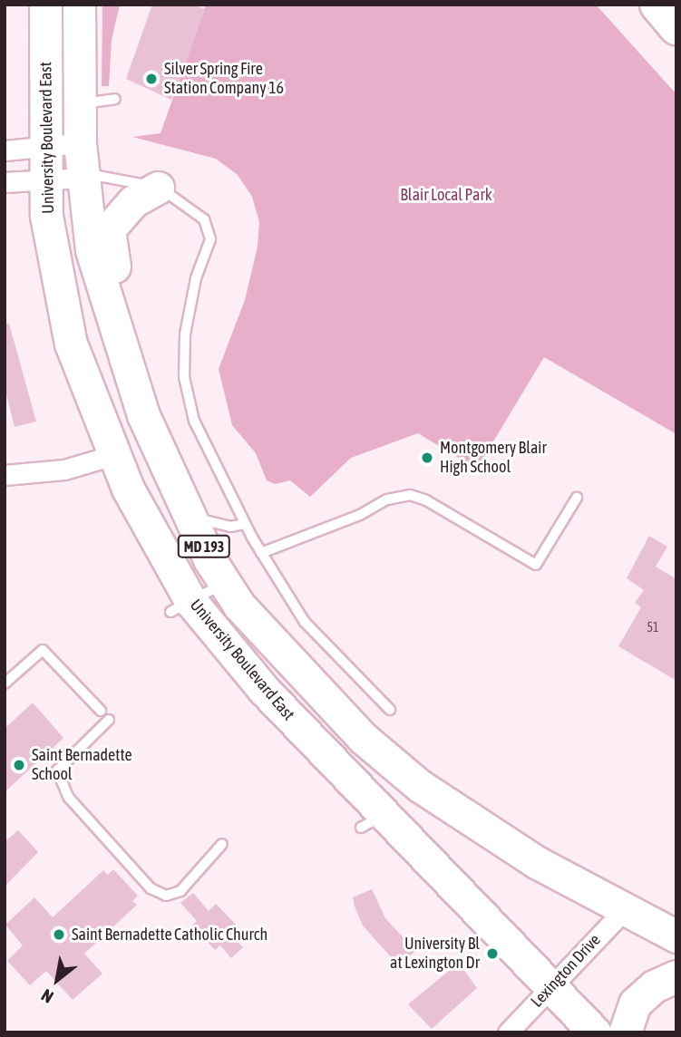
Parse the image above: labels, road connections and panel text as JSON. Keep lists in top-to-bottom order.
{
  "streets": {
    "main road": ["University Boulevard East", "MD 193"],
    "street": ["Lexington Drive"]
  },
  "crossings": [
    ["University Boulevard East", "Lexington Drive"]
  ],
  "parks": ["Blair Local Park"],
  "places": [
    "Silver Spring Fire Station Company 16",
    "Montgomery Blair High School",
    "Saint Bernadette School",
    "Saint Bernadette Catholic Church",
    "University Bl at Lexington Dr"
  ],
  "house_numbers": ["51"],
  "north": "bottom left"
}
